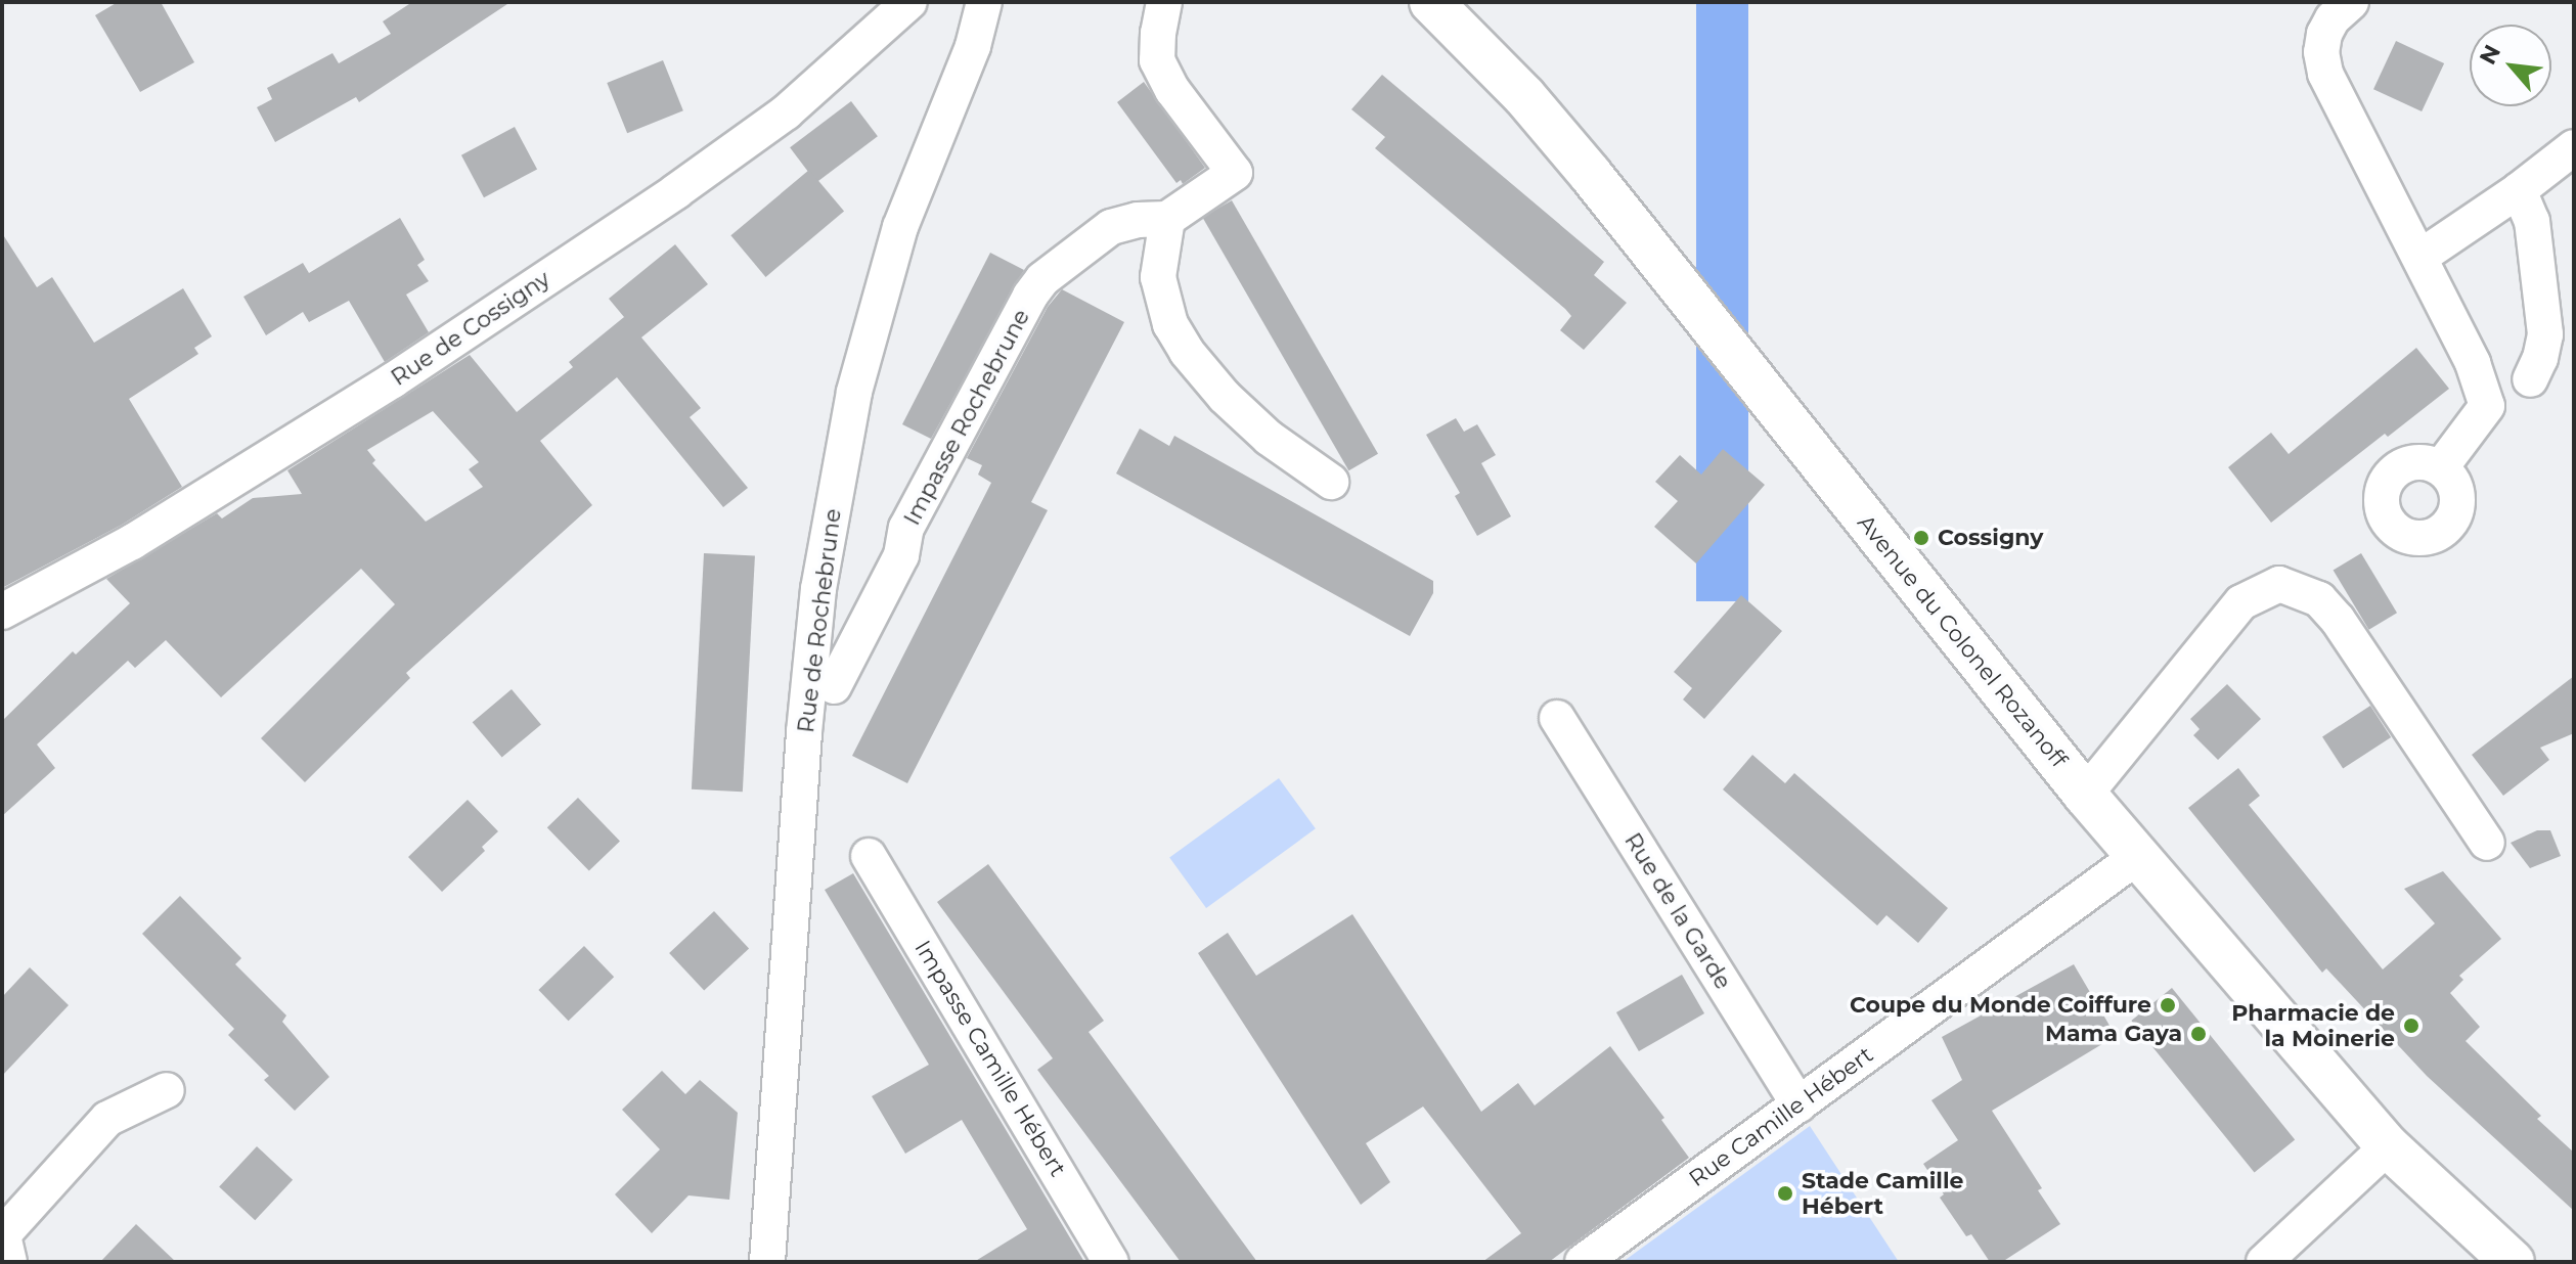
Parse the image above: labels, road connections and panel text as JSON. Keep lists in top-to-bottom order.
{
  "streets": {
    "street": [
      "Rue de Cossigny",
      "Impasse Rochebrune",
      "Rue de Rochebrune",
      "Avenue du Colonel Rozanoff",
      "Rue de la Garde",
      "Impasse Camille Hébert",
      "Rue Camille Hébert"
    ]
  },
  "crossings": [
    ["Avenue du Colonel Rozanoff", "Rue Camille Hébert"],
    ["Rue de la Garde", "Rue Camille Hébert"]
  ],
  "places": [
    "Cossigny",
    "Coupe du Monde Coiffure",
    "Pharmacie de la Moinerie",
    "Mama Gaya",
    "Stade Camille Hébert"
  ],
  "north": "top left"
}
